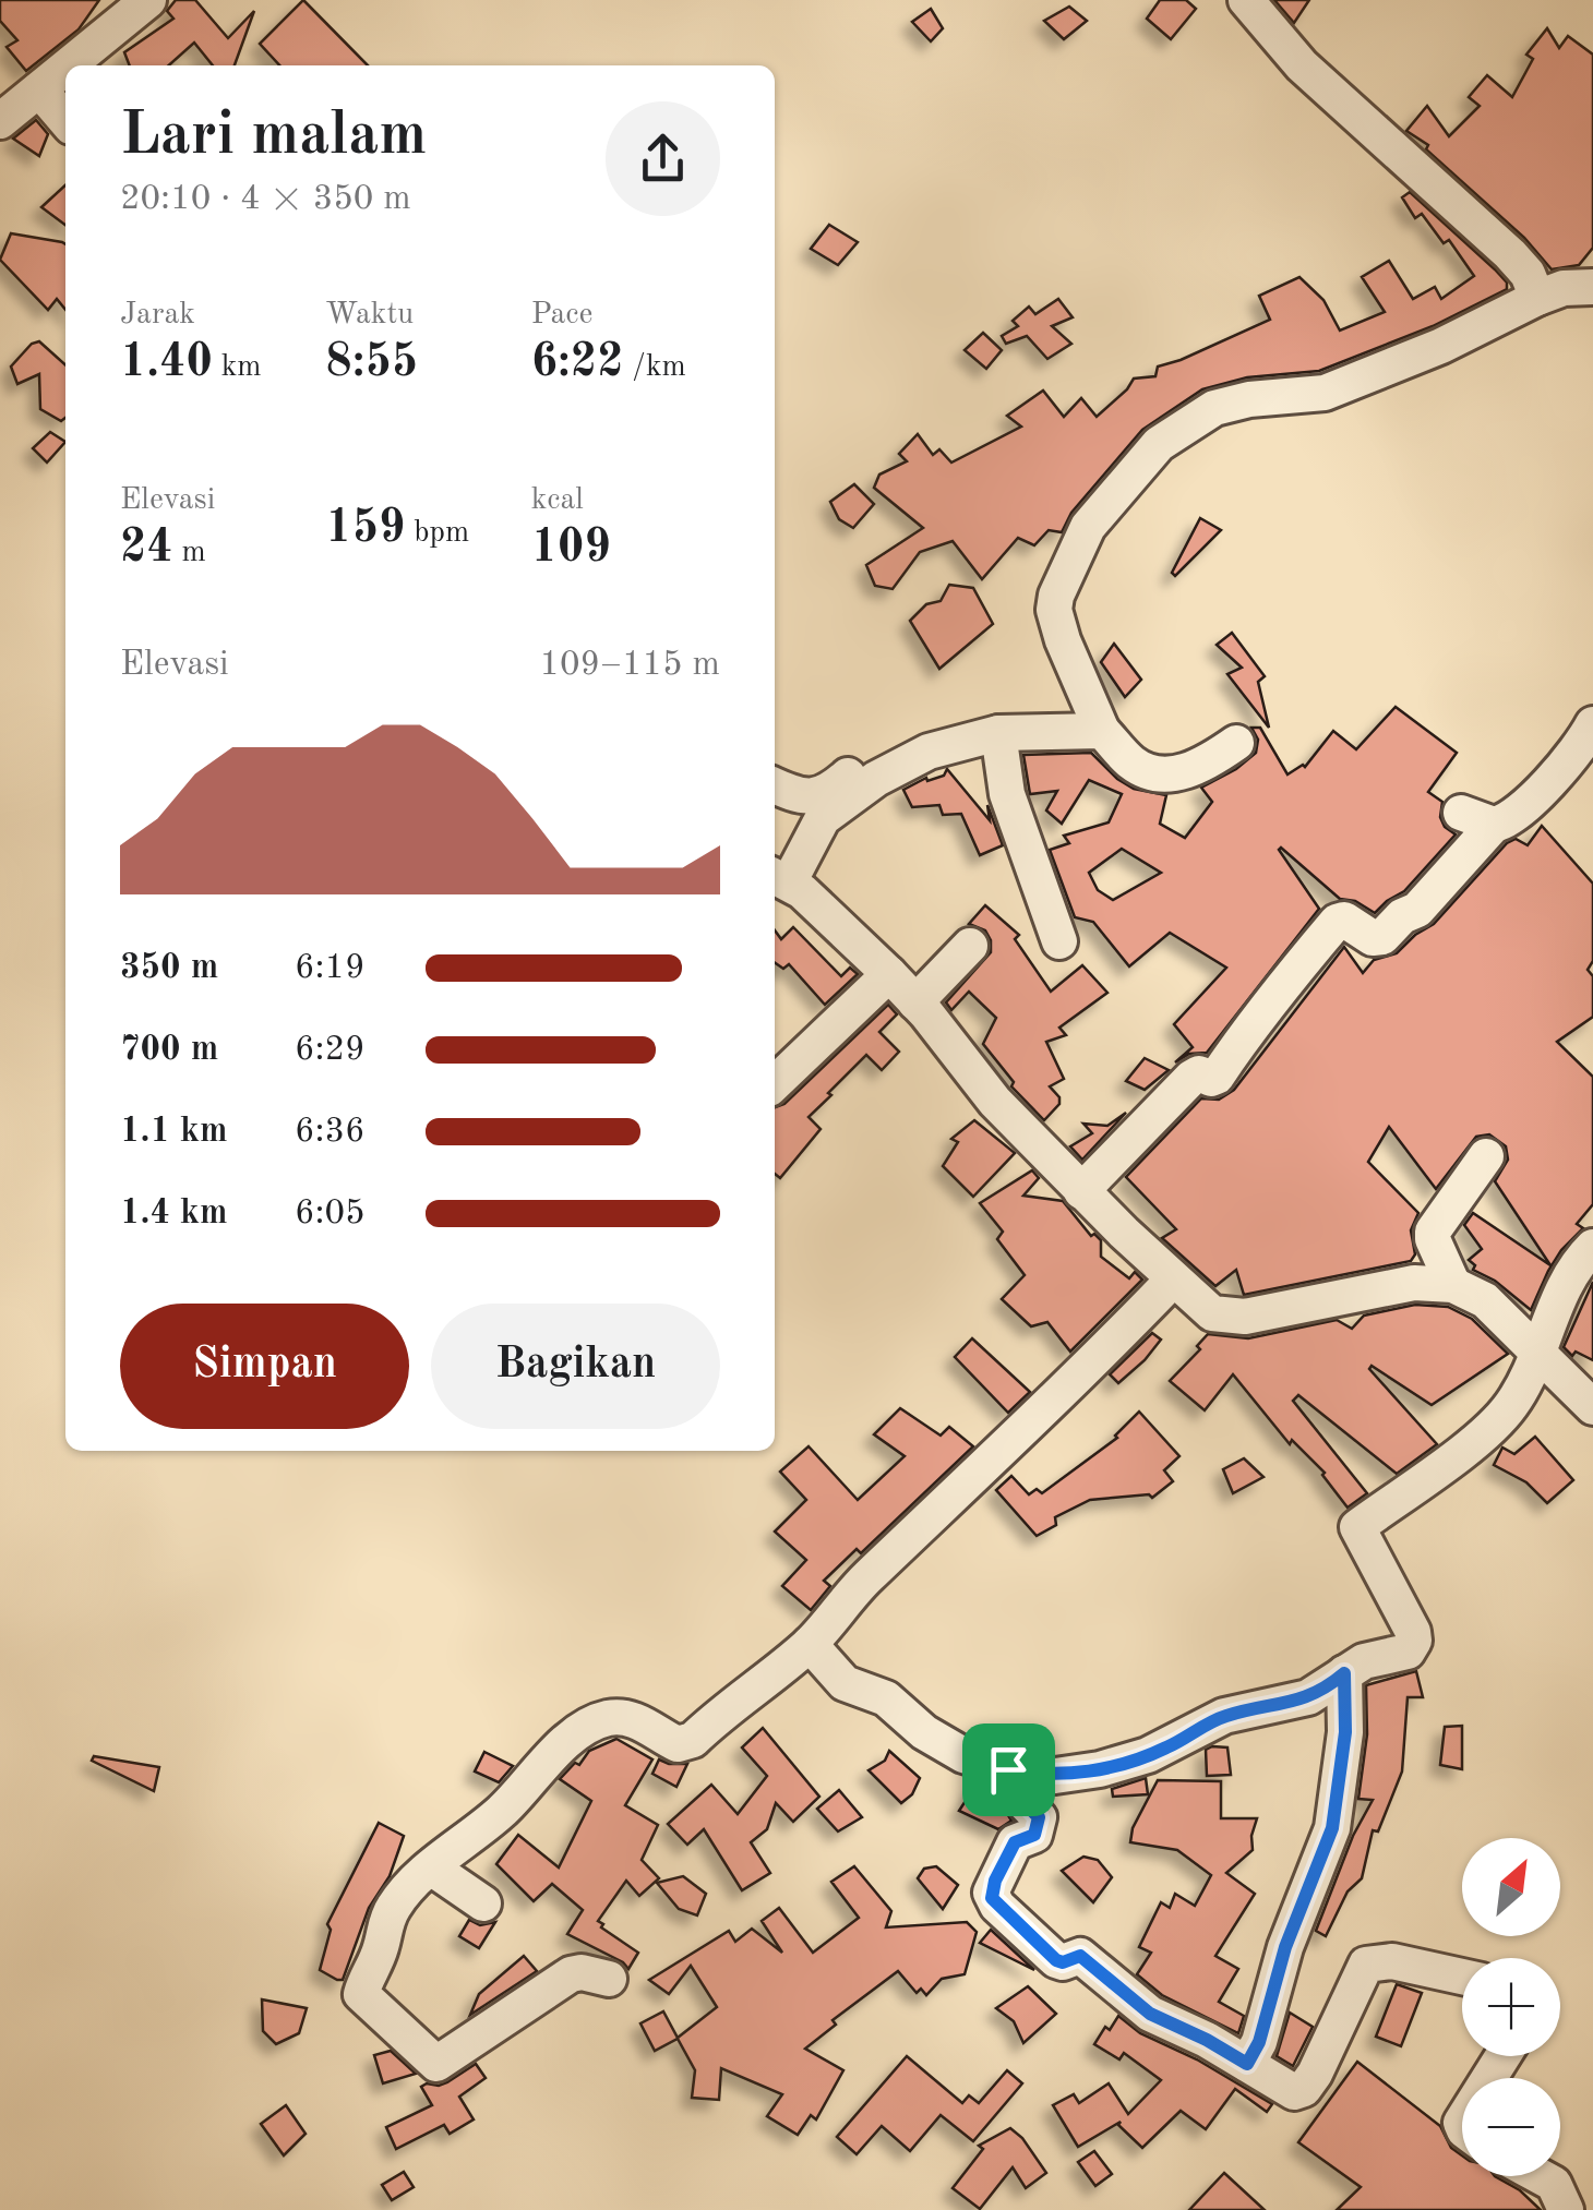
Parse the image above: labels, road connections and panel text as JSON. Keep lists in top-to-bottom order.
{
  "north": "top right",
  "page": {
    "heading": ["Lari malam", "20:10 · 4 × 350 m"],
    "stats": [
      ["Jarak", "1.40 km"],
      ["Waktu", "8:55"],
      ["Pace", "6:22 /km"],
      ["Elevasi", "24 m"],
      ["159 bpm"],
      ["kcal", "109"]
    ],
    "chart": ["Elevasi", "109–115 m"],
    "list": [
      {
        "name": "350 m",
        "note": "6:19"
      },
      {
        "name": "700 m",
        "note": "6:29"
      },
      {
        "name": "1.1 km",
        "note": "6:36"
      },
      {
        "name": "1.4 km",
        "note": "6:05"
      }
    ],
    "buttons": ["Simpan", "Bagikan"],
    "map_buttons": ["+", "−"]
  }
}
